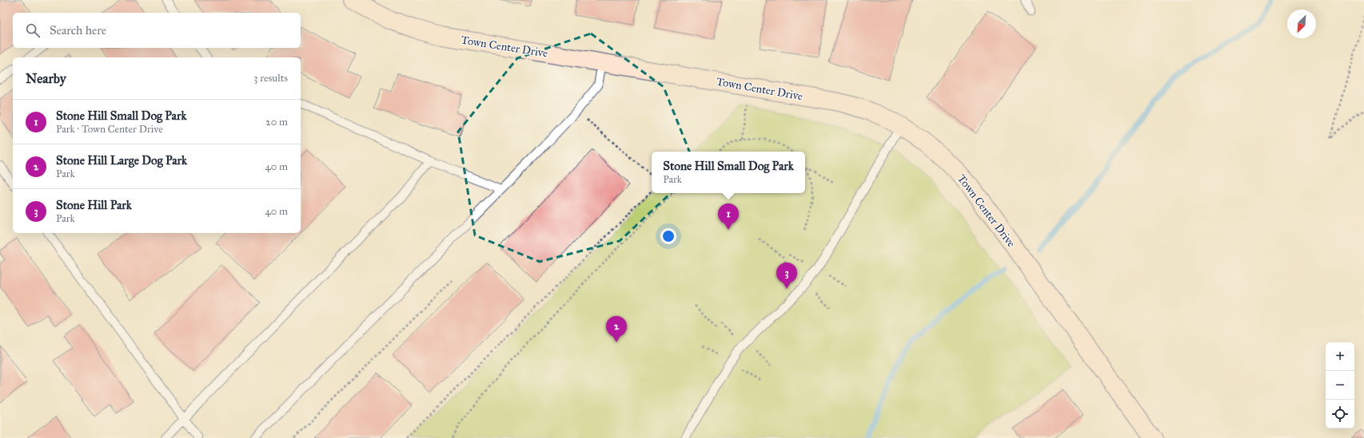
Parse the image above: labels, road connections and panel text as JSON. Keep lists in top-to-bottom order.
{
  "streets": {
    "street": ["Town Center Drive"]
  },
  "north": "bottom left",
  "page": {
    "search": "Search here",
    "heading": ["Nearby", "3 results"],
    "list": [
      {
        "mark": "1",
        "name": "Stone Hill Small Dog Park",
        "note": "Park · Town Center Drive",
        "value": "20 m"
      },
      {
        "mark": "2",
        "name": "Stone Hill Large Dog Park",
        "note": "Park",
        "value": "40 m"
      },
      {
        "mark": "3",
        "name": "Stone Hill Park",
        "note": "Park",
        "value": "40 m"
      }
    ],
    "popup": ["Stone Hill Small Dog Park", "Park"],
    "pins": ["1", "3", "2"],
    "map_buttons": ["+", "−"]
  }
}
